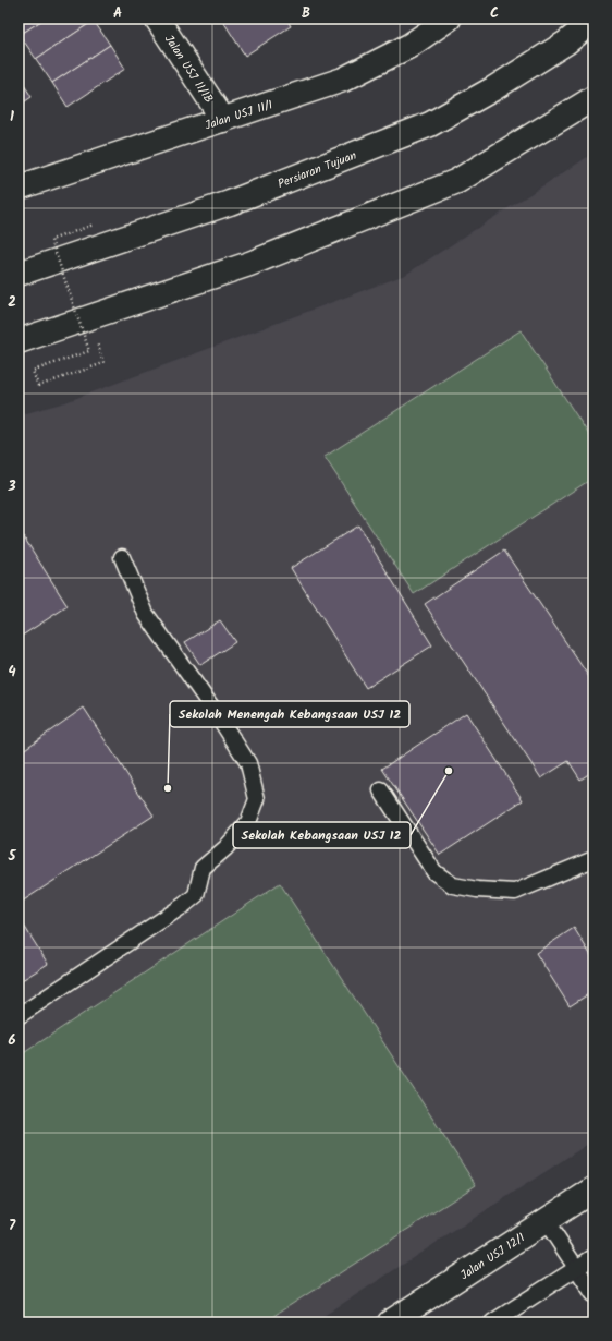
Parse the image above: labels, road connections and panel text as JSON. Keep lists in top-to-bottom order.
{
  "streets": {
    "main road": [
      "Jalan USJ 11/1B",
      "Jalan USJ 11/1",
      "Persiaran Tujuan",
      "Jalan USJ 12/1"
    ]
  },
  "crossings": [
    ["Jalan USJ 11/1B", "Jalan USJ 11/1"]
  ],
  "places": ["Sekolah Kebangsaan USJ 12", "Sekolah Menengah Kebangsaan USJ 12"],
  "grid": {
    "columns": ["A", "B", "C"],
    "rows": [
      "1",
      "2",
      "3",
      "4",
      "5",
      "6",
      "7"
    ]
  }
}
